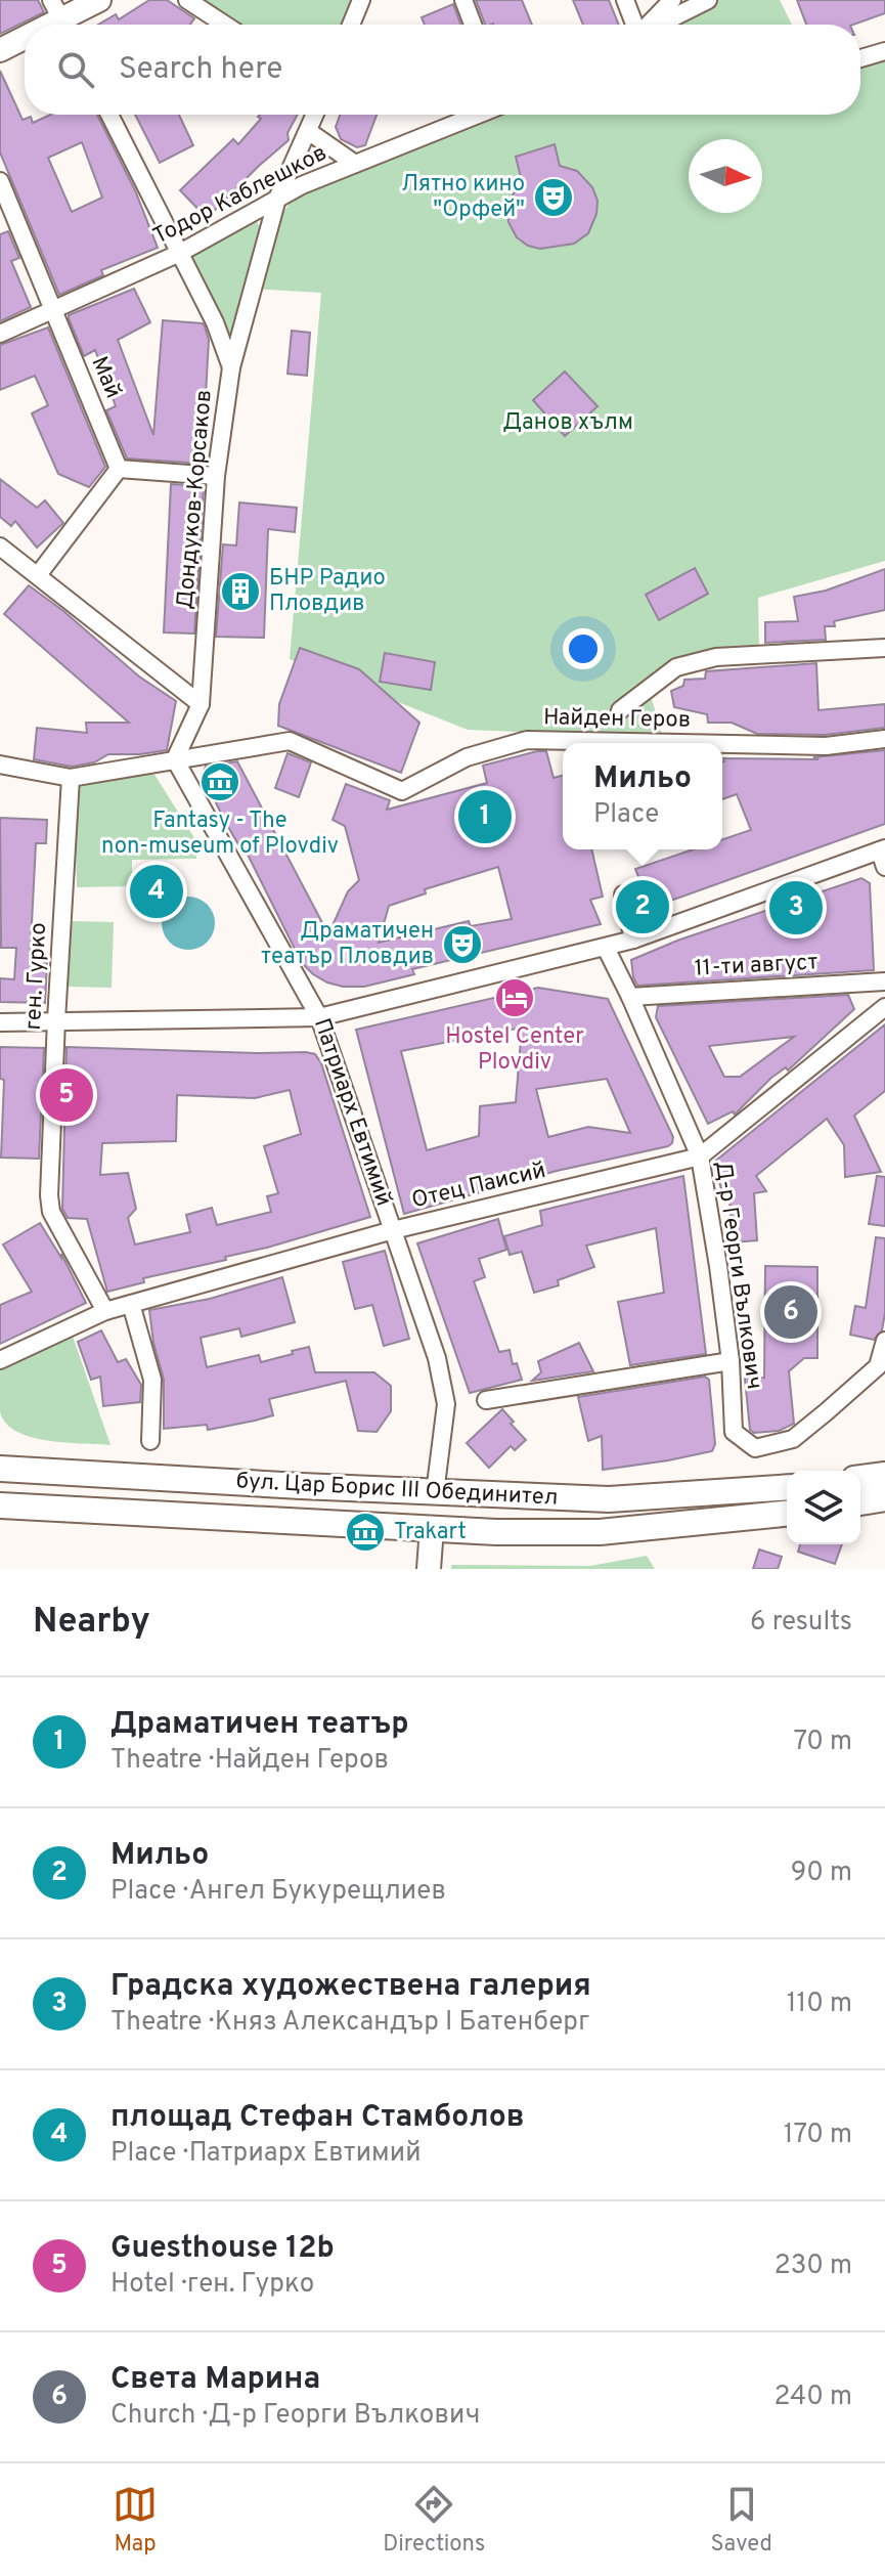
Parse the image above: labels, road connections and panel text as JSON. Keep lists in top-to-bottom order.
{
  "streets": {
    "main road": ["бул. Цар Борис III Обединител"],
    "street": [
      "Тодор Каблешков",
      "Май",
      "Дондуков-Корсаков",
      "Найден Геров",
      "11-ти август",
      "ген. Гурко",
      "Патриарх Евтимий",
      "Отец Паисий",
      "Д-р Георги Вълкович"
    ]
  },
  "crossings": [
    ["Тодор Каблешков", "Май"],
    ["Тодор Каблешков", "Дондуков-Корсаков"],
    ["Дондуков-Корсаков", "Найден Геров"],
    ["Дондуков-Корсаков", "Патриарх Евтимий"],
    ["Найден Геров", "Патриарх Евтимий"],
    ["11-ти август", "Д-р Георги Вълкович"],
    ["ген. Гурко", "Отец Паисий"],
    ["Патриарх Евтимий", "Отец Паисий"],
    ["Патриарх Евтимий", "бул. Цар Борис III Обединител"],
    ["Отец Паисий", "Д-р Георги Вълкович"]
  ],
  "parks": ["Данов хълм"],
  "places": {
    "theatre": ["Лятно кино \"Орфей\"", "Драматичен театър Пловдив"],
    "building": ["БНР Радио Пловдив"],
    "museum": ["Fantasy - The non-museum of Plovdiv", "Trakart"],
    "hotel": ["Hostel Center Plovdiv"]
  },
  "north": "right",
  "page": {
    "search": "Search here",
    "popup": ["Мильо", "Place"],
    "pins": [
      "1",
      "4",
      "2",
      "3",
      "5",
      "6"
    ],
    "heading": ["Nearby", "6 results"],
    "list": [
      {
        "mark": "1",
        "name": "Драматичен театър",
        "note": "Theatre · Найден Геров",
        "value": "70 m"
      },
      {
        "mark": "2",
        "name": "Мильо",
        "note": "Place · Ангел Букурещлиев",
        "value": "90 m"
      },
      {
        "mark": "3",
        "name": "Градска художествена галерия",
        "note": "Theatre · Княз Александър I Батенберг",
        "value": "110 m"
      },
      {
        "mark": "4",
        "name": "площад Стефан Стамболов",
        "note": "Place · Патриарх Евтимий",
        "value": "170 m"
      },
      {
        "mark": "5",
        "name": "Guesthouse 12b",
        "note": "Hotel · ген. Гурко",
        "value": "230 m"
      },
      {
        "mark": "6",
        "name": "Света Марина",
        "note": "Church · Д-р Георги Вълкович",
        "value": "240 m"
      }
    ],
    "nav": ["Map", "Directions", "Saved"]
  }
}
